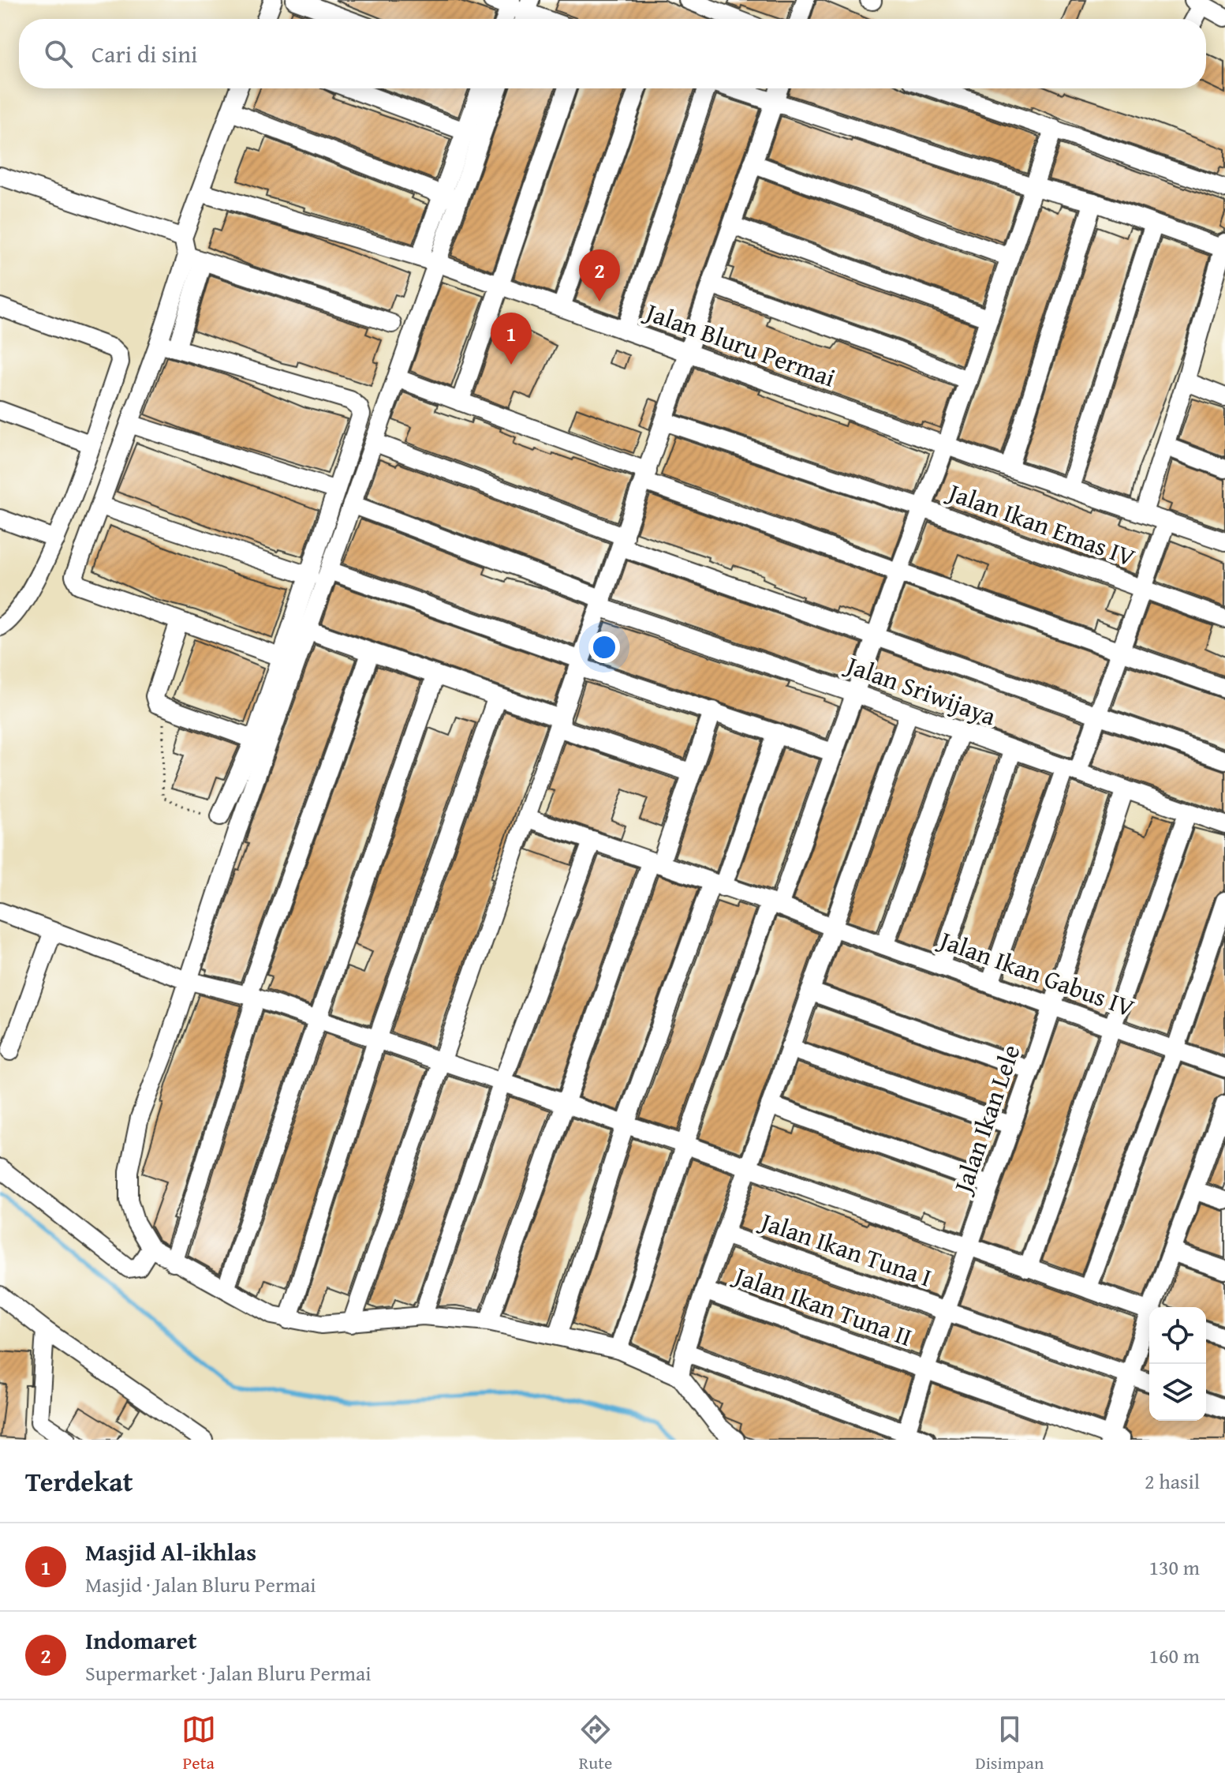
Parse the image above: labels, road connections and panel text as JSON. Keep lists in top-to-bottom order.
{
  "streets": {
    "street": [
      "Jalan Bluru Permai",
      "Jalan Ikan Emas IV",
      "Jalan Sriwijaya",
      "Jalan Ikan Gabus IV",
      "Jalan Ikan Lele",
      "Jalan Ikan Tuna I",
      "Jalan Ikan Tuna II"
    ]
  },
  "crossings": [
    ["Jalan Sriwijaya", "Jalan Ikan Lele"],
    ["Jalan Ikan Gabus IV", "Jalan Ikan Lele"],
    ["Jalan Ikan Lele", "Jalan Ikan Tuna I"],
    ["Jalan Ikan Lele", "Jalan Ikan Tuna II"]
  ],
  "page": {
    "search": "Cari di sini",
    "pins": ["2", "1"],
    "heading": ["Terdekat", "2 hasil"],
    "list": [
      {
        "mark": "1",
        "name": "Masjid Al-ikhlas",
        "note": "Masjid · Jalan Bluru Permai",
        "value": "130 m"
      },
      {
        "mark": "2",
        "name": "Indomaret",
        "note": "Supermarket · Jalan Bluru Permai",
        "value": "160 m"
      }
    ],
    "nav": ["Peta", "Rute", "Disimpan"]
  }
}
